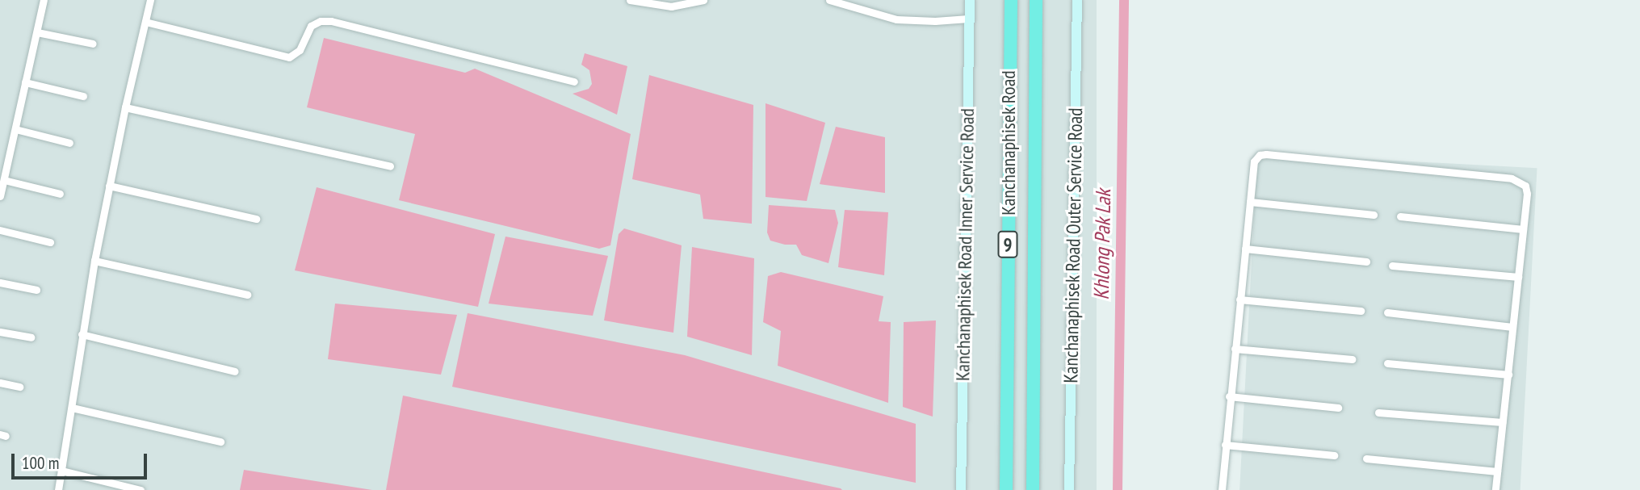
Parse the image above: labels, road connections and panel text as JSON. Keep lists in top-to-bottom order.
{
  "streets": {
    "highway": ["Kanchanaphisek Road", "9"],
    "main road": ["Kanchanaphisek Road Inner Service Road", "Kanchanaphisek Road Outer Service Road"]
  },
  "water": ["Khlong Pak Lak"],
  "scale_bar": "100 m"
}
